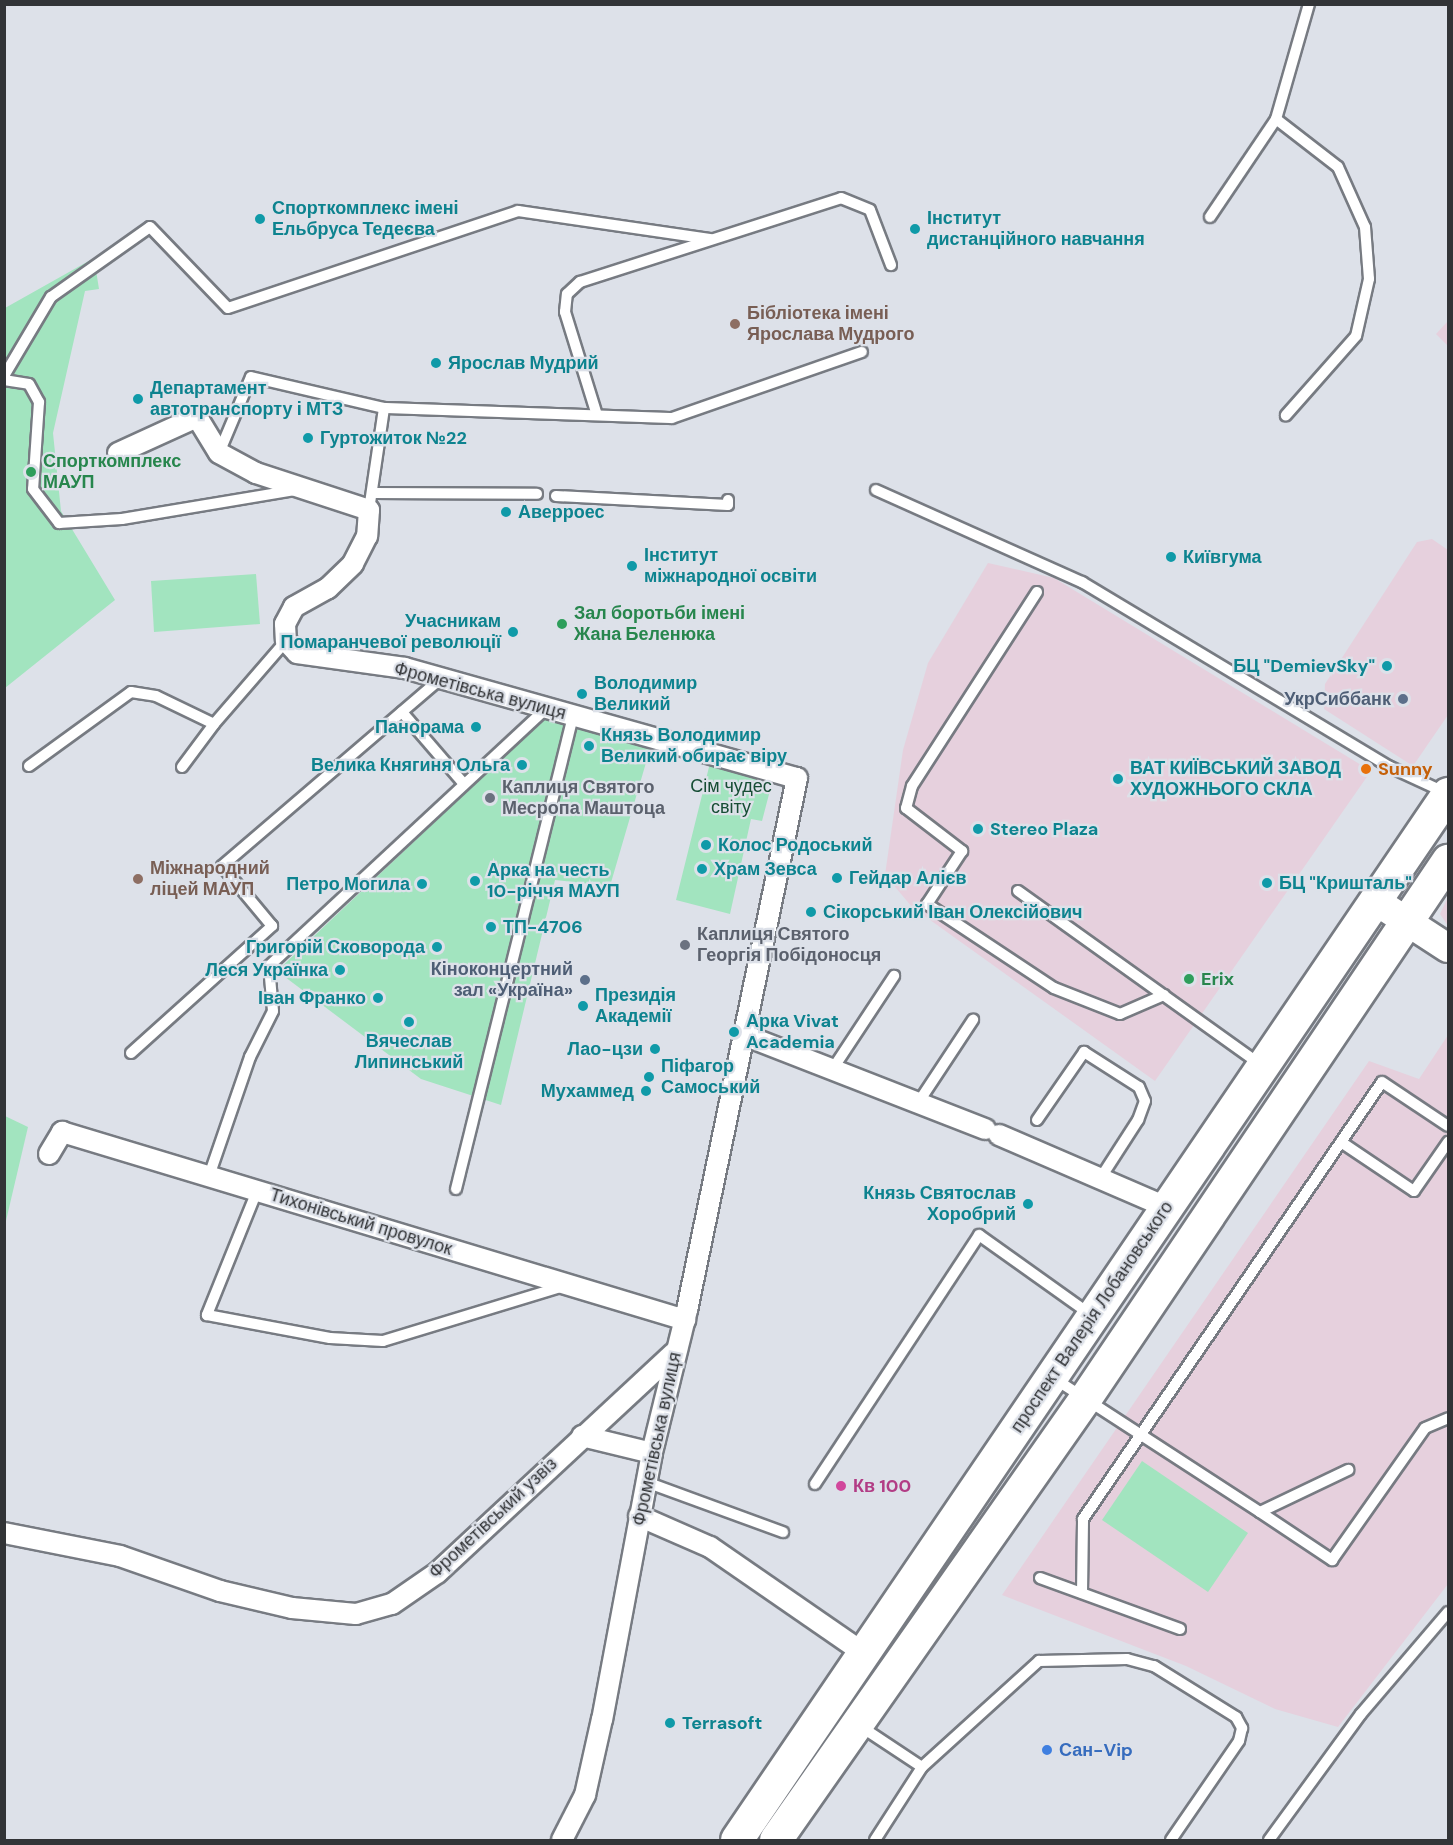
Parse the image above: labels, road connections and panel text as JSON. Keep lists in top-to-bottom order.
{
  "streets": {
    "main road": ["проспект Валерія Лобановського"],
    "street": ["Фрометівська вулиця", "Тихонівський провулок", "Фрометівський узвіз"]
  },
  "crossings": [
    ["Фрометівська вулиця", "Тихонівський провулок"],
    ["Фрометівська вулиця", "Фрометівський узвіз"]
  ],
  "parks": ["Сім чудес світу"],
  "places": [
    "Спорткомплекс імені Ельбруса Тедеєва",
    "Інститут дистанційного навчання",
    "Бібліотека імені Ярослава Мудрого",
    "Ярослав Мудрий",
    "Департамент автотранспорту і МТЗ",
    "Гуртожиток №22",
    "Спорткомплекс МАУП",
    "Аверроес",
    "Київгума",
    "Інститут міжнародної освіти",
    "Зал боротьби імені Жана Беленюка",
    "Учасникам Помаранчевої революції",
    "БЦ \"DemievSky\"",
    "Володимир Великий",
    "УкрСиббанк",
    "Панорама",
    "Князь Володимир Великий обирає віру",
    "Велика Княгиня Ольга",
    "Sunny",
    "ВАТ КИЇВСЬКИЙ ЗАВОД ХУДОЖНЬОГО СКЛА",
    "Каплиця Святого Месропа Маштоца",
    "Stereo Plaza",
    "Колос Родоський",
    "Храм Зевса",
    "Гейдар Алієв",
    "Міжнародний ліцей МАУП",
    "Арка на честь 10-річчя МАУП",
    "БЦ \"Кришталь\"",
    "Петро Могила",
    "Сікорський Іван Олексійович",
    "ТП-4706",
    "Каплиця Святого Георгія Побідоносця",
    "Григорій Сковорода",
    "Леся Українка",
    "Erix",
    "Кіноконцертний зал «Україна»",
    "Іван Франко",
    "Президія Академії",
    "Вячеслав Липинський",
    "Арка Vivat Academia",
    "Лао-цзи",
    "Піфагор Самоський",
    "Мухаммед",
    "Князь Святослав Хоробрий",
    "Кв 100",
    "Terrasoft",
    "Сан-Vip"
  ]
}
